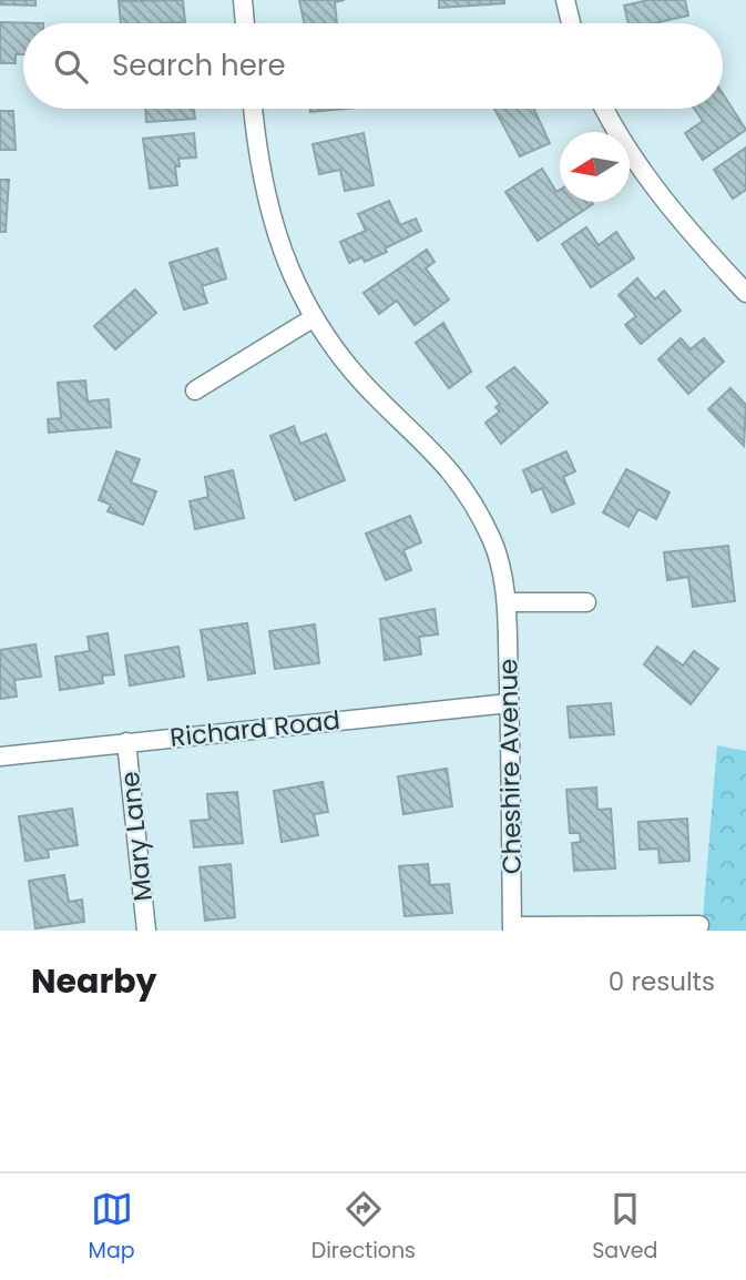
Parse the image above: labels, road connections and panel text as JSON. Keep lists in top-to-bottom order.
{
  "streets": {
    "street": ["Richard Road", "Cheshire Avenue", "Mary Lane"]
  },
  "crossings": [
    ["Richard Road", "Cheshire Avenue"],
    ["Richard Road", "Mary Lane"]
  ],
  "north": "left",
  "page": {
    "search": "Search here",
    "heading": ["Nearby", "0 results"],
    "nav": ["Map", "Directions", "Saved"]
  }
}
